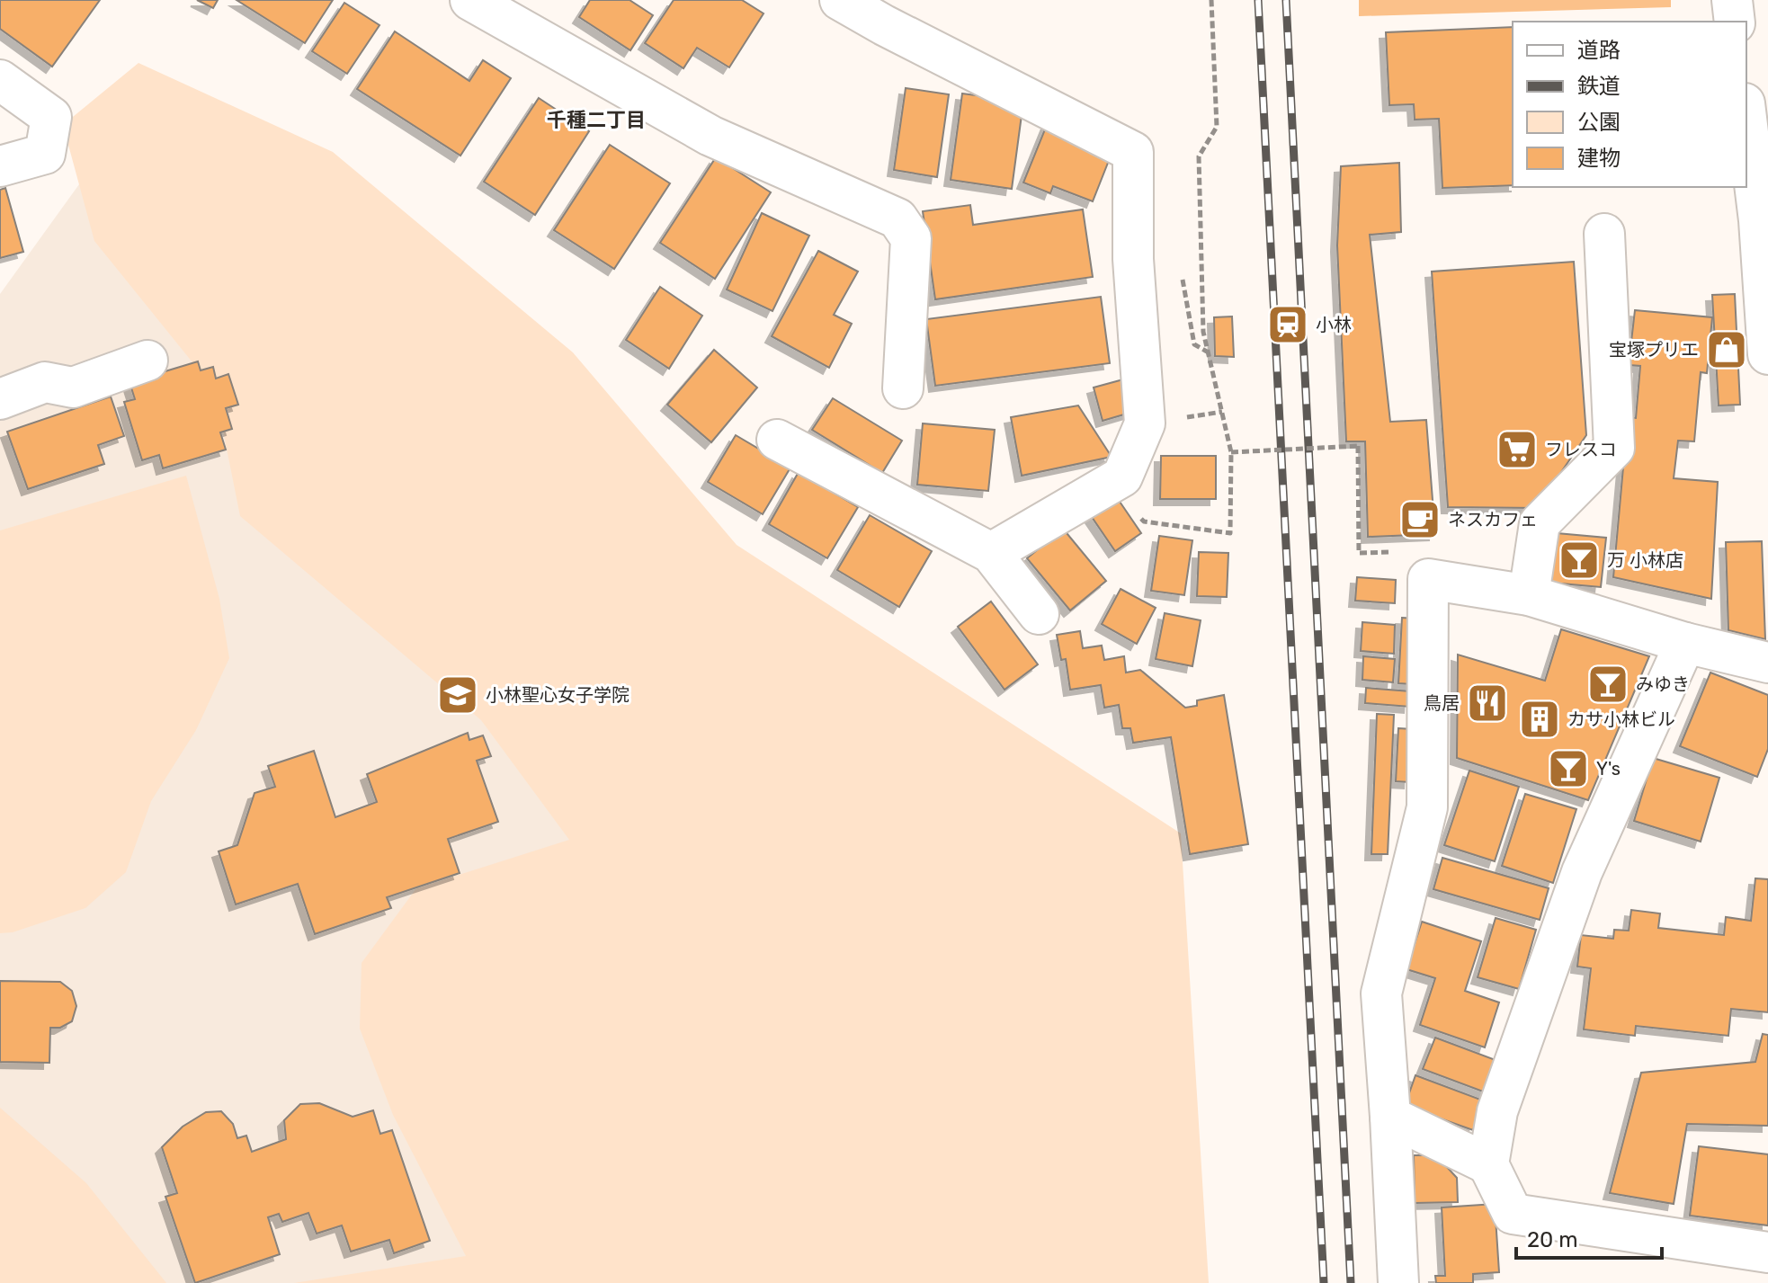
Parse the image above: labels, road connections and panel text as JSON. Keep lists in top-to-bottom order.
{
  "districts": ["千種二丁目"],
  "places": {
    "station": ["小林"],
    "shop": ["宝塚プリエ"],
    "supermarket": ["フレスコ"],
    "cafe": ["ネスカフェ"],
    "bar": ["万 小林店", "みゆき", "Y's"],
    "school or university": ["小林聖心女子学院"],
    "restaurant": ["鳥居"],
    "building": ["カサ小林ビル"]
  },
  "legend": [
    "道路",
    "鉄道",
    "公園",
    "建物"
  ],
  "scale_bar": "20 m"
}
